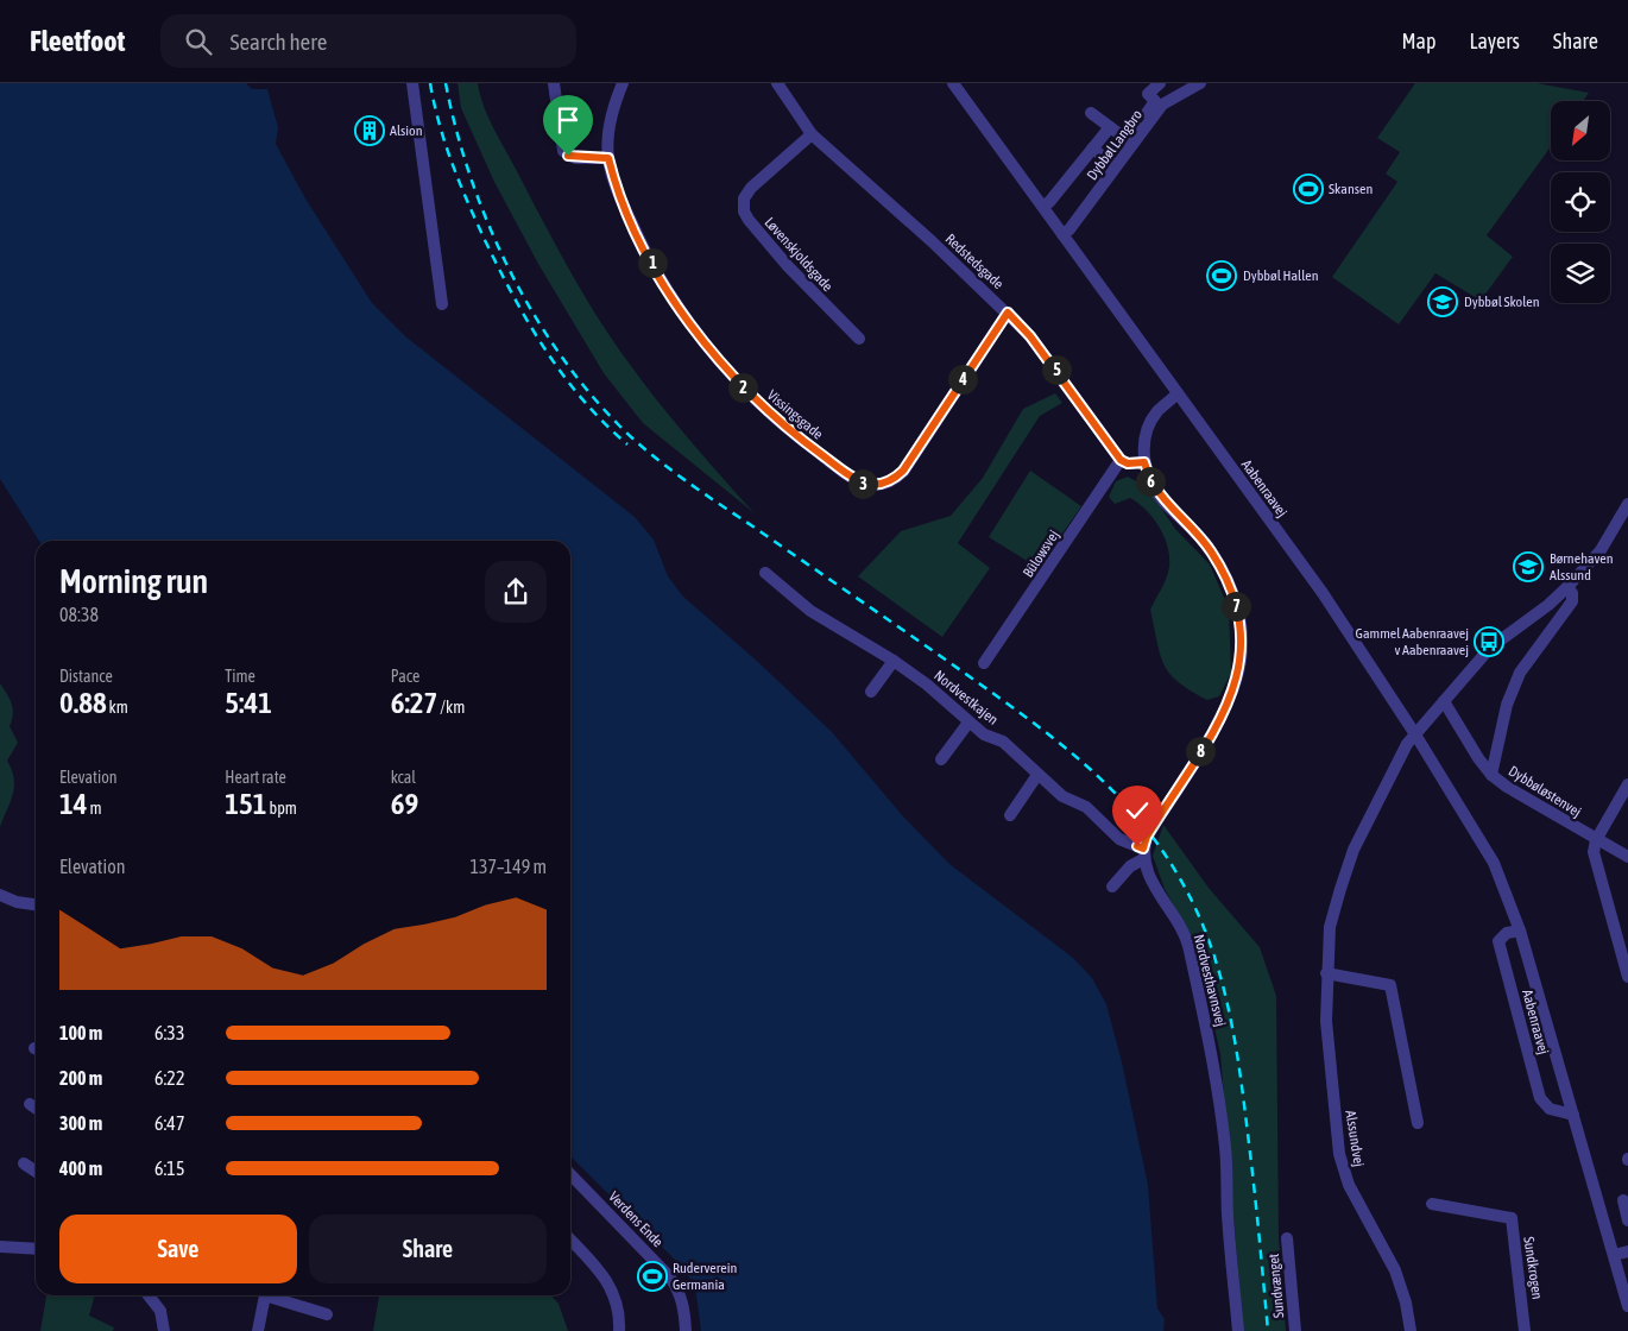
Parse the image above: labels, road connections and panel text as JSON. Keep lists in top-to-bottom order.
{
  "streets": {
    "street": [
      "Dybbøl Langbro",
      "Løvenskjoldsgade",
      "Redstedsgade",
      "Vissingsgade",
      "Aabenraavej",
      "Bülowsvej",
      "Nordvestkajen",
      "Dybbøløstenvej",
      "Nordvesthavnsvej",
      "Alssundvej",
      "Verdens Ende",
      "Sundkrogen",
      "Sundvænget"
    ]
  },
  "crossings": [
    ["Dybbøl Langbro", "Aabenraavej"],
    ["Løvenskjoldsgade", "Redstedsgade"],
    ["Redstedsgade", "Vissingsgade"],
    ["Redstedsgade", "Bülowsvej"],
    ["Aabenraavej", "Alssundvej"],
    ["Nordvestkajen", "Nordvesthavnsvej"],
    ["Dybbøløstenvej", "Alssundvej"]
  ],
  "places": {
    "building": ["Alsion"],
    "sports": ["Skansen", "Dybbøl Hallen", "Ruderverein Germania"],
    "school or university": ["Dybbøl Skolen", "Børnehaven Alssund"],
    "bus stop": ["Gammel Aabenraavej v Aabenraavej"]
  },
  "north": "bottom left",
  "page": {
    "header": "Fleetfoot",
    "search": "Search here",
    "nav": ["Map", "Layers", "Share"],
    "pins": [
      "1",
      "5",
      "4",
      "2",
      "6",
      "3",
      "7",
      "8"
    ],
    "heading": ["Morning run", "08:38"],
    "stats": [
      ["Distance", "0.88 km"],
      ["Time", "5:41"],
      ["Pace", "6:27 /km"],
      ["Elevation", "14 m"],
      ["Heart rate", "151 bpm"],
      ["kcal", "69"]
    ],
    "chart": ["Elevation", "137–149 m"],
    "list": [
      {
        "name": "100 m",
        "note": "6:33"
      },
      {
        "name": "200 m",
        "note": "6:22"
      },
      {
        "name": "300 m",
        "note": "6:47"
      },
      {
        "name": "400 m",
        "note": "6:15"
      }
    ],
    "buttons": ["Save", "Share"]
  }
}
